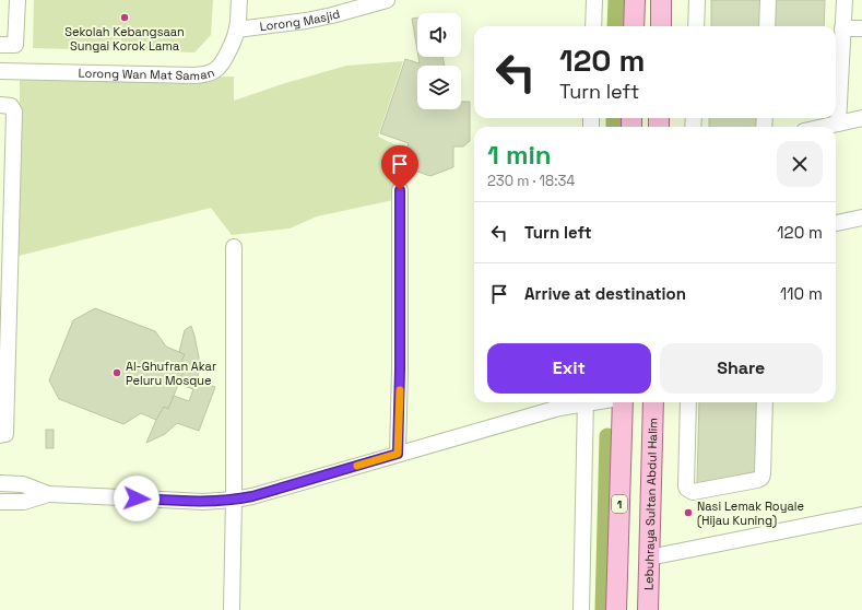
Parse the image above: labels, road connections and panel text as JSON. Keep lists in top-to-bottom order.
{
  "streets": {
    "main road": ["1", "Lebuhraya Sultan Abdul Halim"],
    "street": ["Lorong Masjid", "Lorong Wan Mat Saman"]
  },
  "crossings": [
    ["Lorong Masjid", "Lorong Wan Mat Saman"]
  ],
  "places": ["Sekolah Kebangsaan Sungai Korok Lama", "Al-Ghufran Akar Peluru Mosque", "Nasi Lemak Royale (Hijau Kuning)"],
  "page": {
    "turn": ["120 m", "Turn left"],
    "heading": ["1 min", "230 m · 18:34"],
    "list": [
      {
        "name": "Turn left",
        "value": "120 m"
      },
      {
        "name": "Arrive at destination",
        "value": "110 m"
      }
    ],
    "buttons": ["Exit", "Share"]
  }
}
